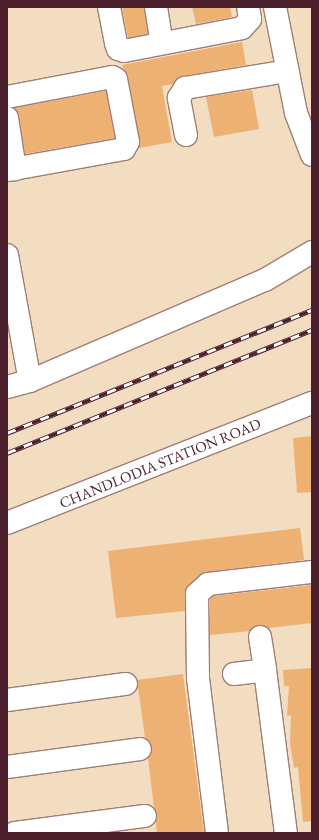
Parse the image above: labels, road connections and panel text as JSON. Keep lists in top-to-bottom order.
{
  "streets": {
    "street": ["CHANDLODIA STATION ROAD"]
  }
}
